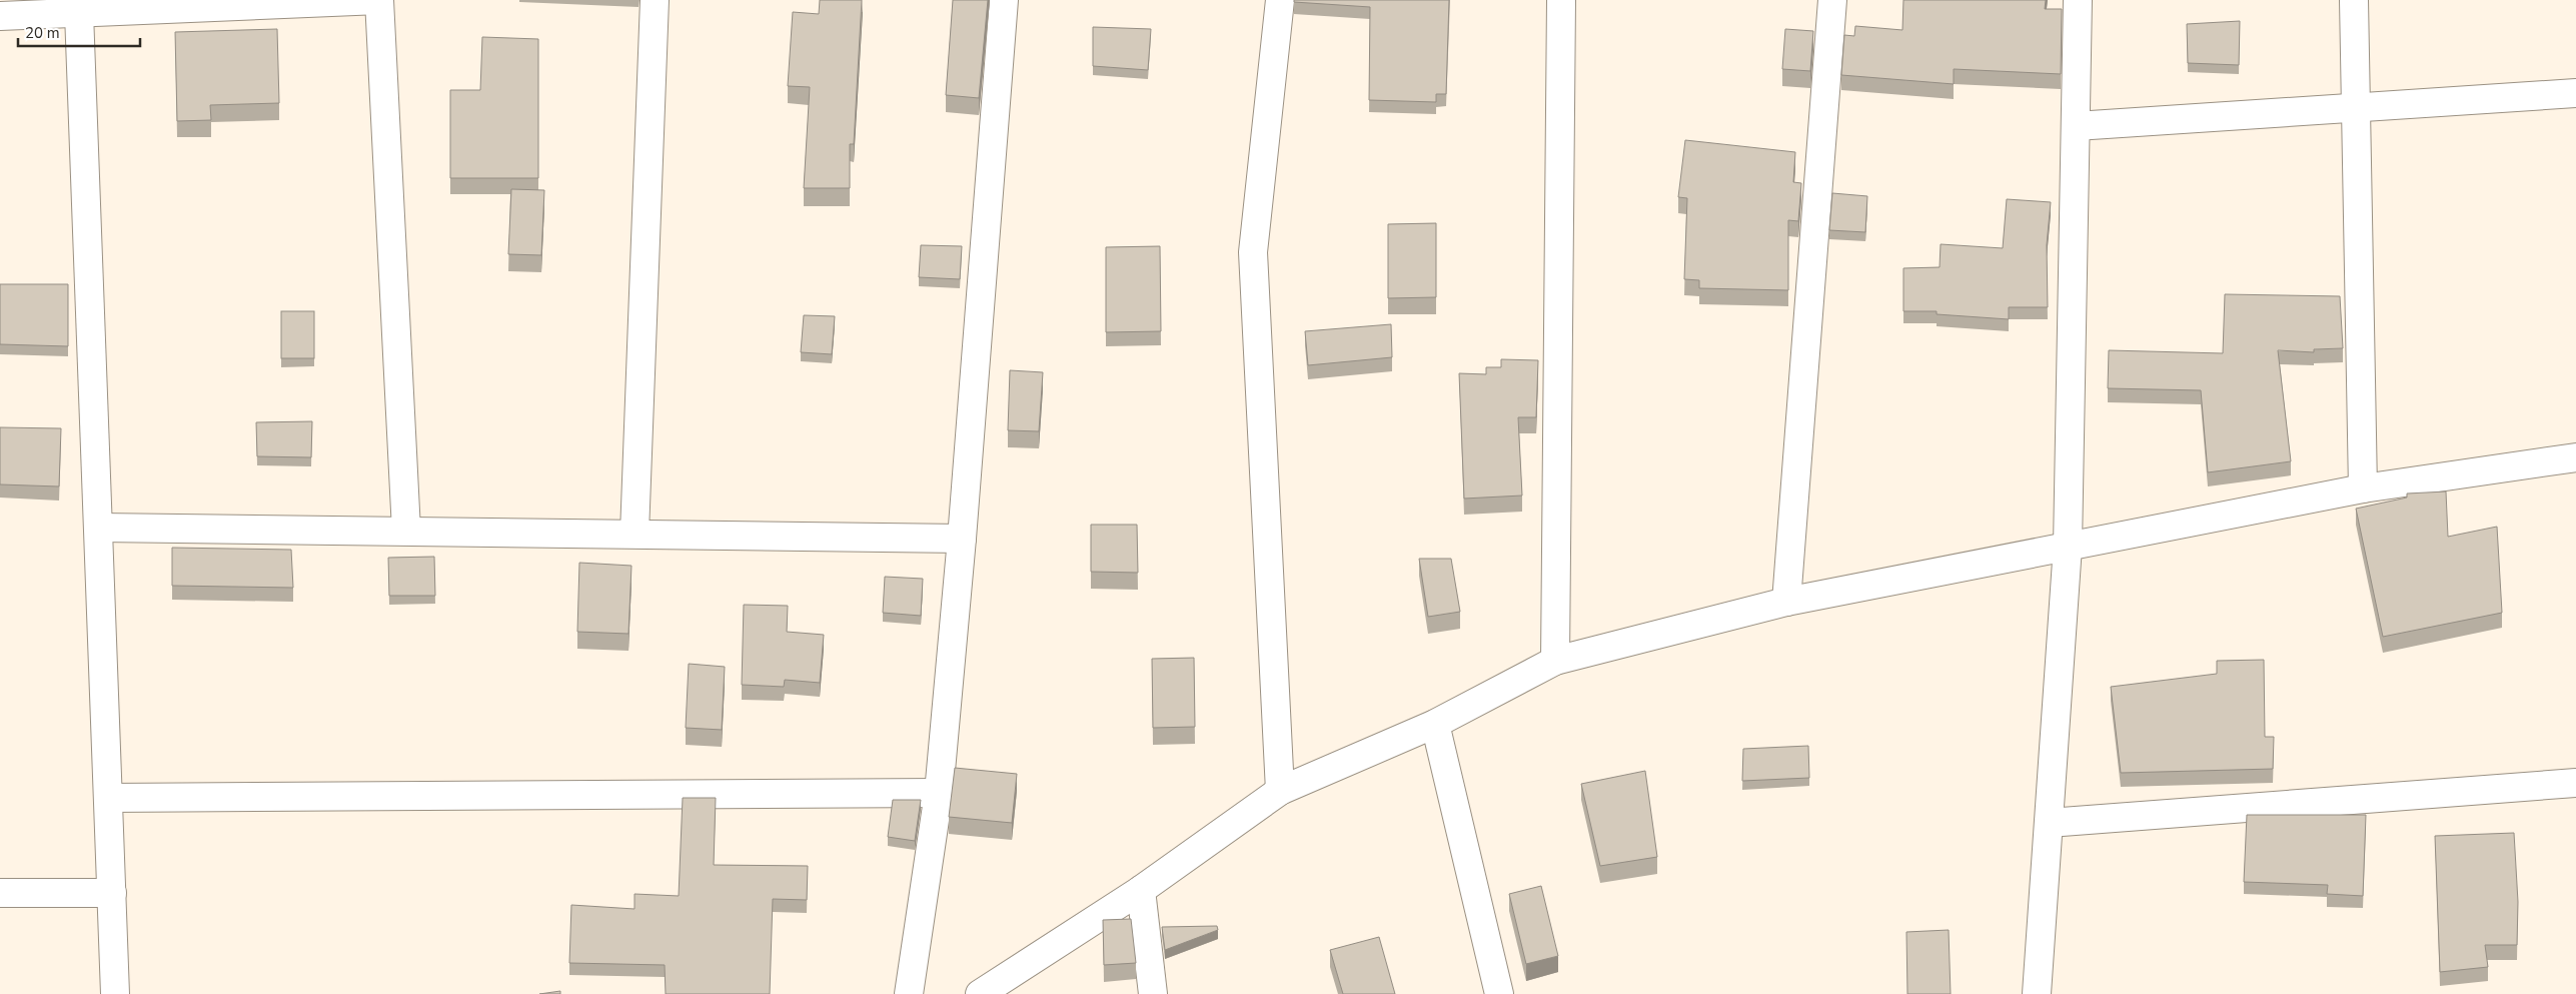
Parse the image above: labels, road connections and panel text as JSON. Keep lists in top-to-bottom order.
{
  "scale_bar": "20 m"
}
